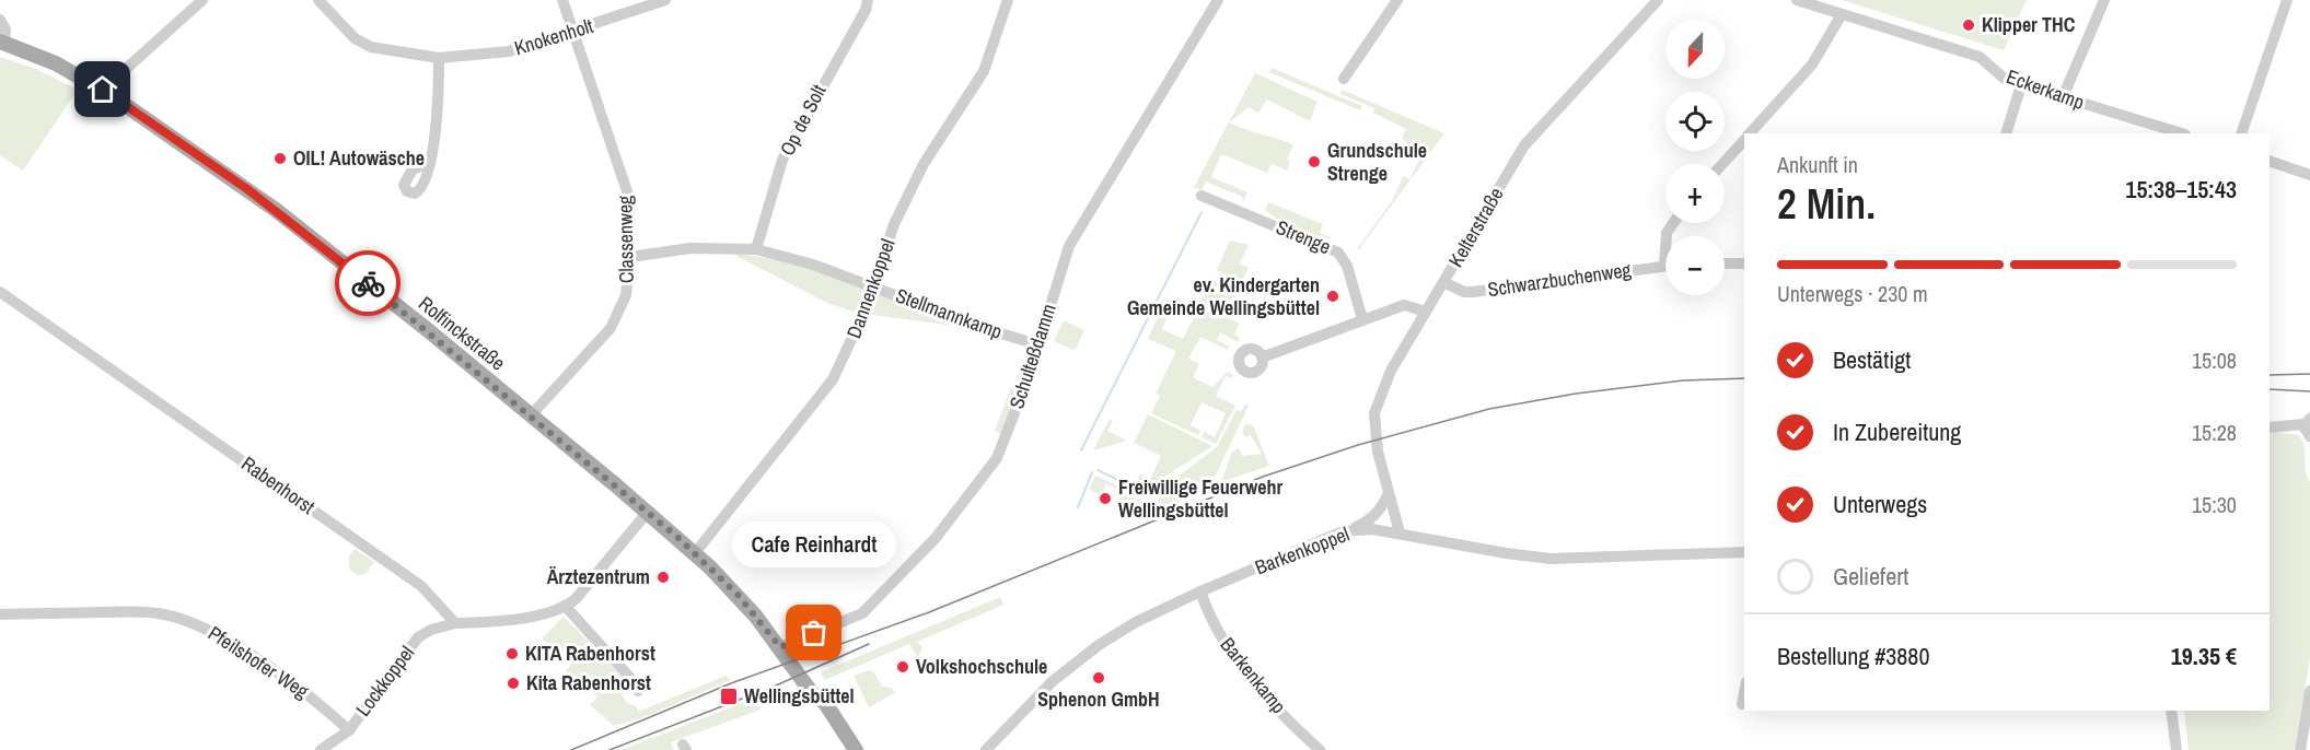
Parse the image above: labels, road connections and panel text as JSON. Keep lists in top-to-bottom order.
{
  "streets": {
    "main road": ["Rolfinckstraße"],
    "street": [
      "Knokenholt",
      "Eckerkamp",
      "Op de Solt",
      "Kelterstraße",
      "Strenge",
      "Classenweg",
      "Schwarzbuchenweg",
      "Dannenkoppel",
      "Stellmannkamp",
      "Schulteßdamm",
      "Rabenhorst",
      "Barkenkoppel",
      "Pfeilshofer Weg",
      "Barkenkamp",
      "Lockkoppel"
    ]
  },
  "crossings": [
    ["Knokenholt", "Classenweg"],
    ["Op de Solt", "Stellmannkamp"],
    ["Kelterstraße", "Schwarzbuchenweg"],
    ["Kelterstraße", "Barkenkoppel"],
    ["Classenweg", "Stellmannkamp"],
    ["Classenweg", "Rolfinckstraße"],
    ["Dannenkoppel", "Stellmannkamp"],
    ["Dannenkoppel", "Rolfinckstraße"],
    ["Stellmannkamp", "Schulteßdamm"],
    ["Rolfinckstraße", "Schulteßdamm"],
    ["Rabenhorst", "Lockkoppel"],
    ["Barkenkoppel", "Barkenkamp"],
    ["Pfeilshofer Weg", "Lockkoppel"]
  ],
  "places": {
    "other": [
      "Klipper THC",
      "OIL! Autowäsche",
      "Grundschule Strenge",
      "ev. Kindergarten Gemeinde Wellingsbüttel",
      "Freiwillige Feuerwehr Wellingsbüttel",
      "Ärztezentrum",
      "Cafe Reinhardt",
      "KITA Rabenhorst",
      "Volkshochschule",
      "Sphenon GmbH",
      "Kita Rabenhorst"
    ],
    "transit": ["Wellingsbüttel"]
  },
  "north": "bottom",
  "page": {
    "map_buttons": ["+", "−"],
    "heading": ["2 Min.", "Ankunft in", "15:38–15:43"],
    "panel": ["Bestellung #3880", "19.35 €"],
    "bar": "Unterwegs · 230 m",
    "list": [
      ["Bestätigt", "15:08"],
      ["In Zubereitung", "15:28"],
      ["Unterwegs", "15:30"],
      "Geliefert"
    ],
    "bubble": "Cafe Reinhardt"
  }
}
